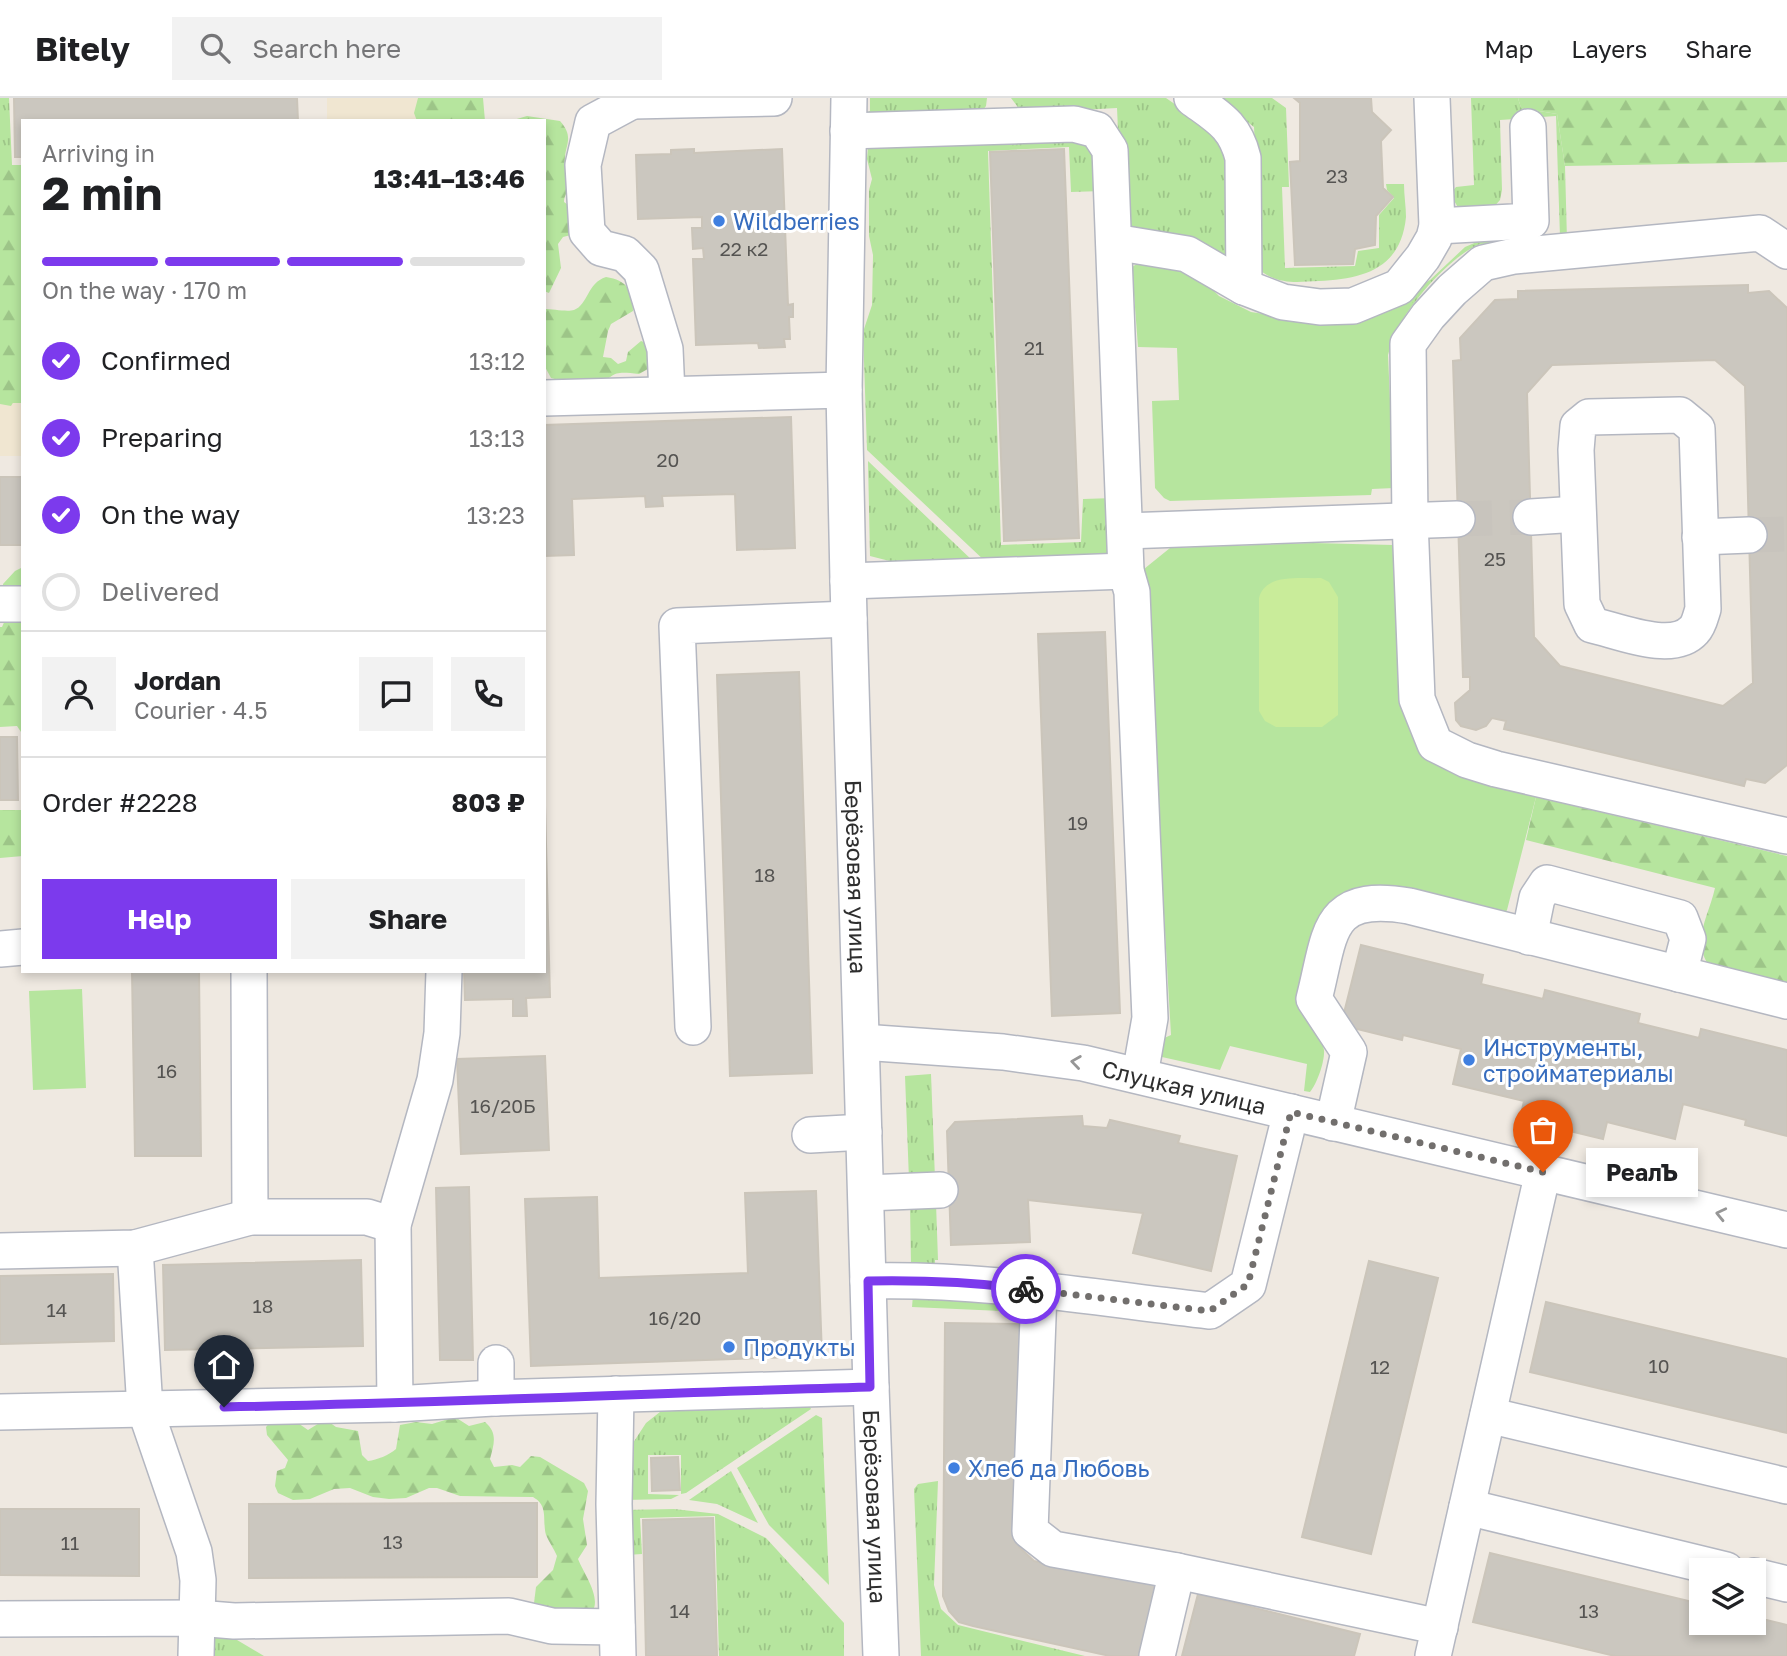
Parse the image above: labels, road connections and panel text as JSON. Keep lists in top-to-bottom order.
{
  "streets": {
    "street": ["Берёзовая улица", "Слуцкая улица"]
  },
  "crossings": [
    ["Берёзовая улица", "Слуцкая улица"]
  ],
  "places": [
    "Wildberries",
    "Инструменты, стройматериалы",
    "РеалЪ",
    "Продукты",
    "Хлеб да Любовь"
  ],
  "house_numbers": [
    "23",
    "22 к2",
    "21",
    "20",
    "25",
    "19",
    "18",
    "16",
    "16/20Б",
    "18",
    "14",
    "16/20",
    "10",
    "12",
    "13",
    "11",
    "14",
    "13"
  ],
  "page": {
    "header": "Bitely",
    "search": "Search here",
    "nav": ["Map", "Layers", "Share"],
    "heading": ["2 min", "Arriving in", "13:41–13:46"],
    "panel": [
      "Jordan",
      "Courier · 4.5",
      "Order #2228",
      "803 ₽"
    ],
    "bar": "On the way · 170 m",
    "list": [
      ["Confirmed", "13:12"],
      ["Preparing", "13:13"],
      ["On the way", "13:23"],
      "Delivered"
    ],
    "buttons": ["Help", "Share"],
    "bubble": "РеалЪ"
  }
}
